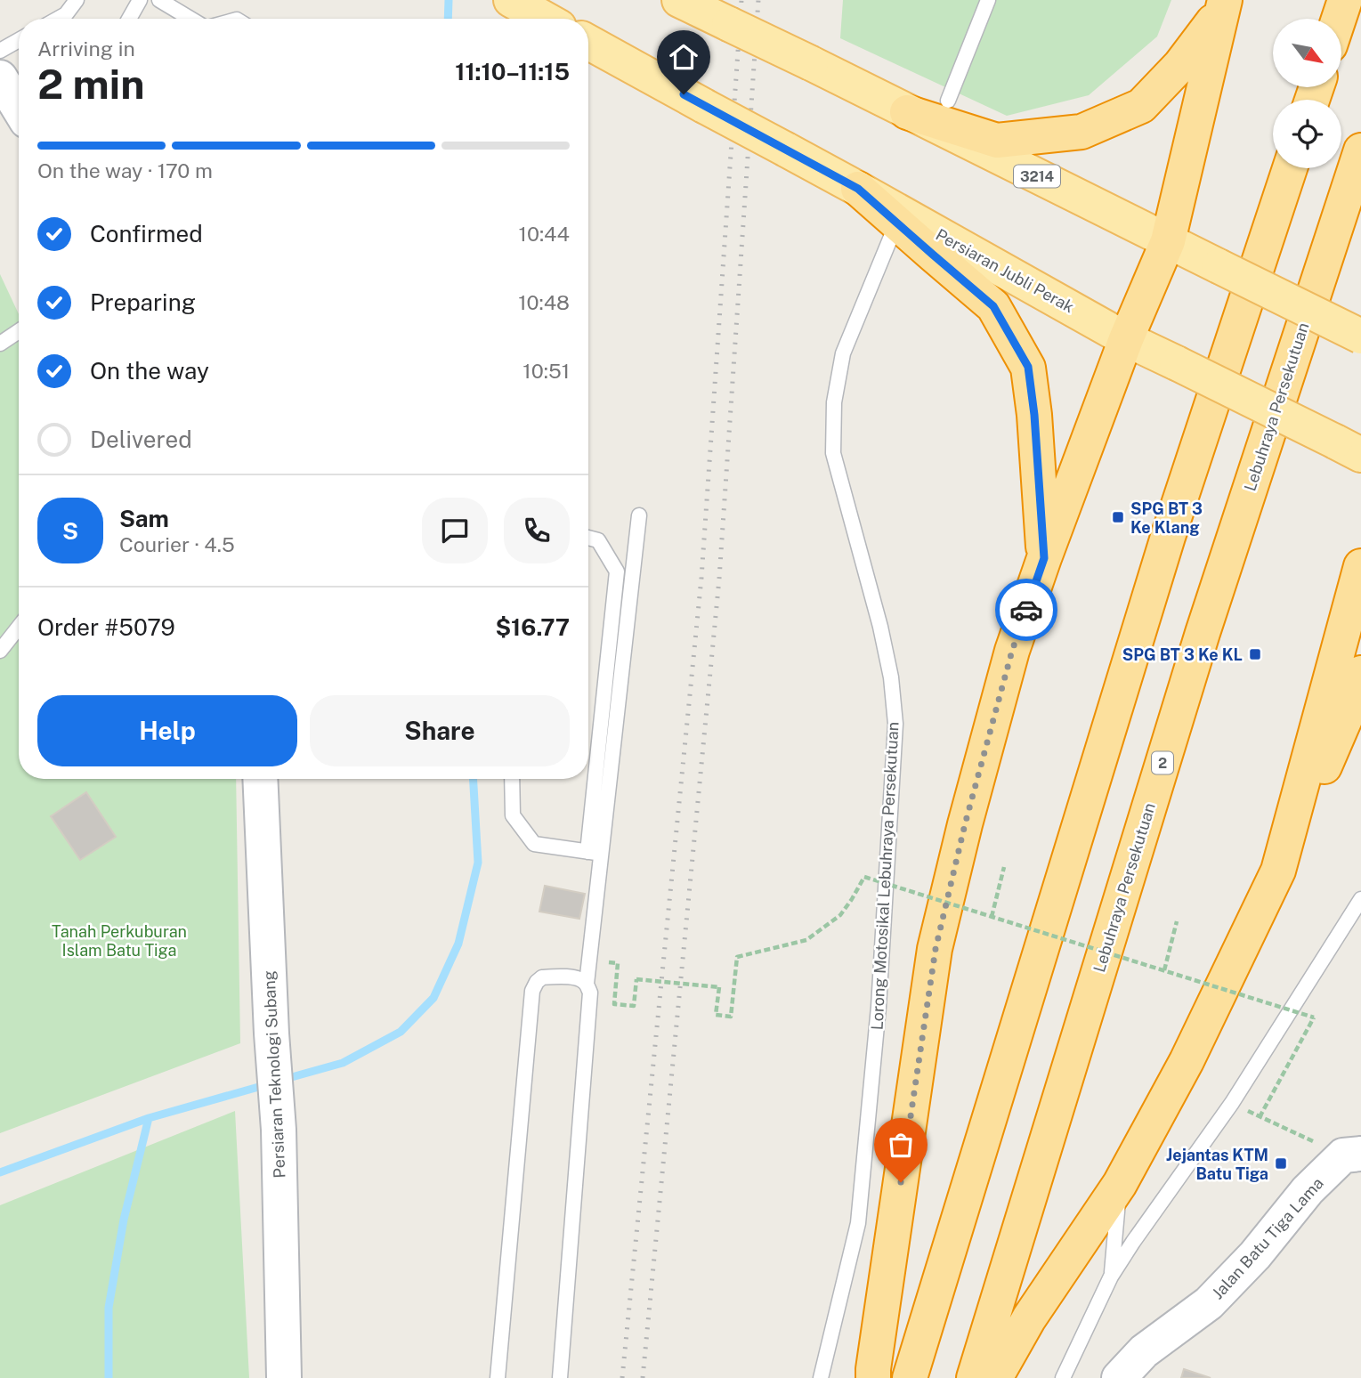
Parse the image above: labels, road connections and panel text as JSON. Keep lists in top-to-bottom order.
{
  "streets": {
    "highway": ["Lebuhraya Persekutuan", "2"],
    "main road": ["3214", "Persiaran Jubli Perak"],
    "street": ["Persiaran Teknologi Subang", "Jalan Batu Tiga Lama"],
    "lane": ["Lorong Motosikal Lebuhraya Persekutuan"]
  },
  "parks": ["Tanah Perkuburan Islam Batu Tiga"],
  "places": {
    "transit": ["SPG BT 3 Ke Klang", "SPG BT 3 Ke KL", "Jejantas KTM Batu Tiga"]
  },
  "north": "bottom right",
  "page": {
    "heading": ["2 min", "Arriving in", "11:10–11:15"],
    "panel": [
      "Sam",
      "Courier · 4.5",
      "Order #5079",
      "$16.77"
    ],
    "bar": "On the way · 170 m",
    "list": [
      ["Confirmed", "10:44"],
      ["Preparing", "10:48"],
      ["On the way", "10:51"],
      "Delivered"
    ],
    "round": "S",
    "buttons": ["Help", "Share"]
  }
}
